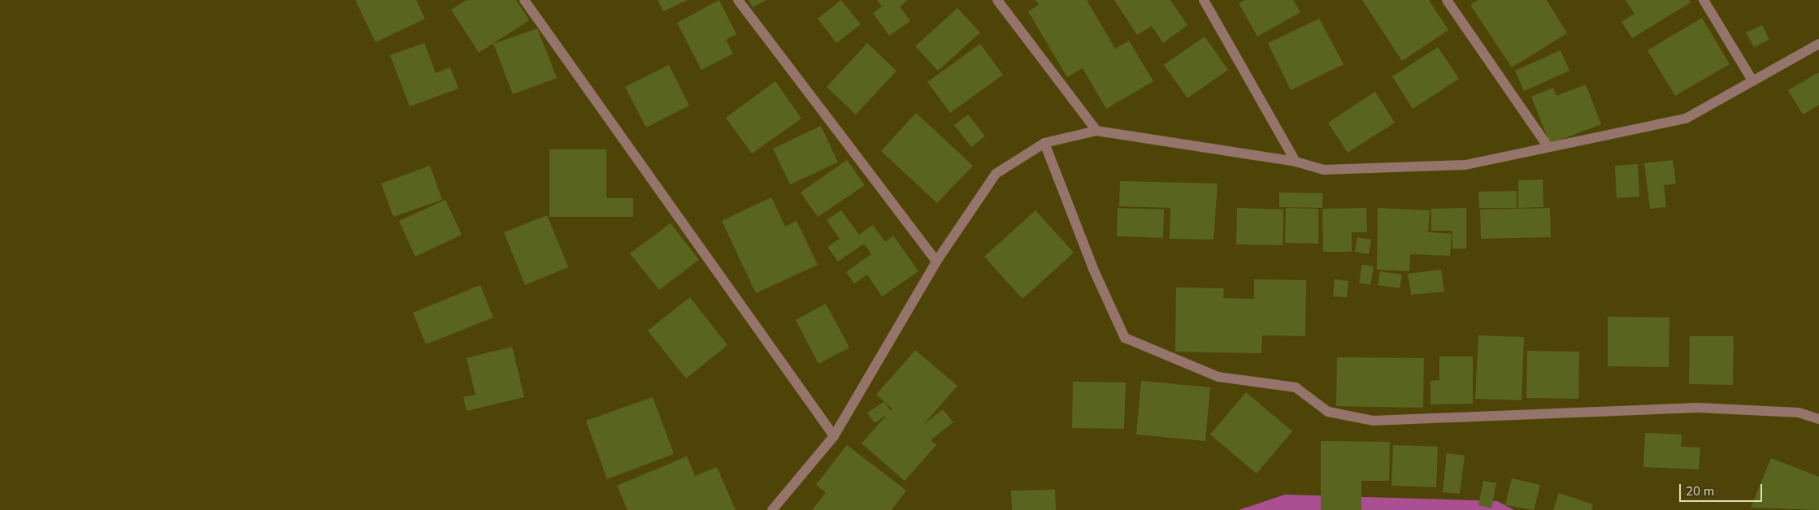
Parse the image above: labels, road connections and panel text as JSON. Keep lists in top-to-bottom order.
{
  "scale_bar": "20 m"
}
